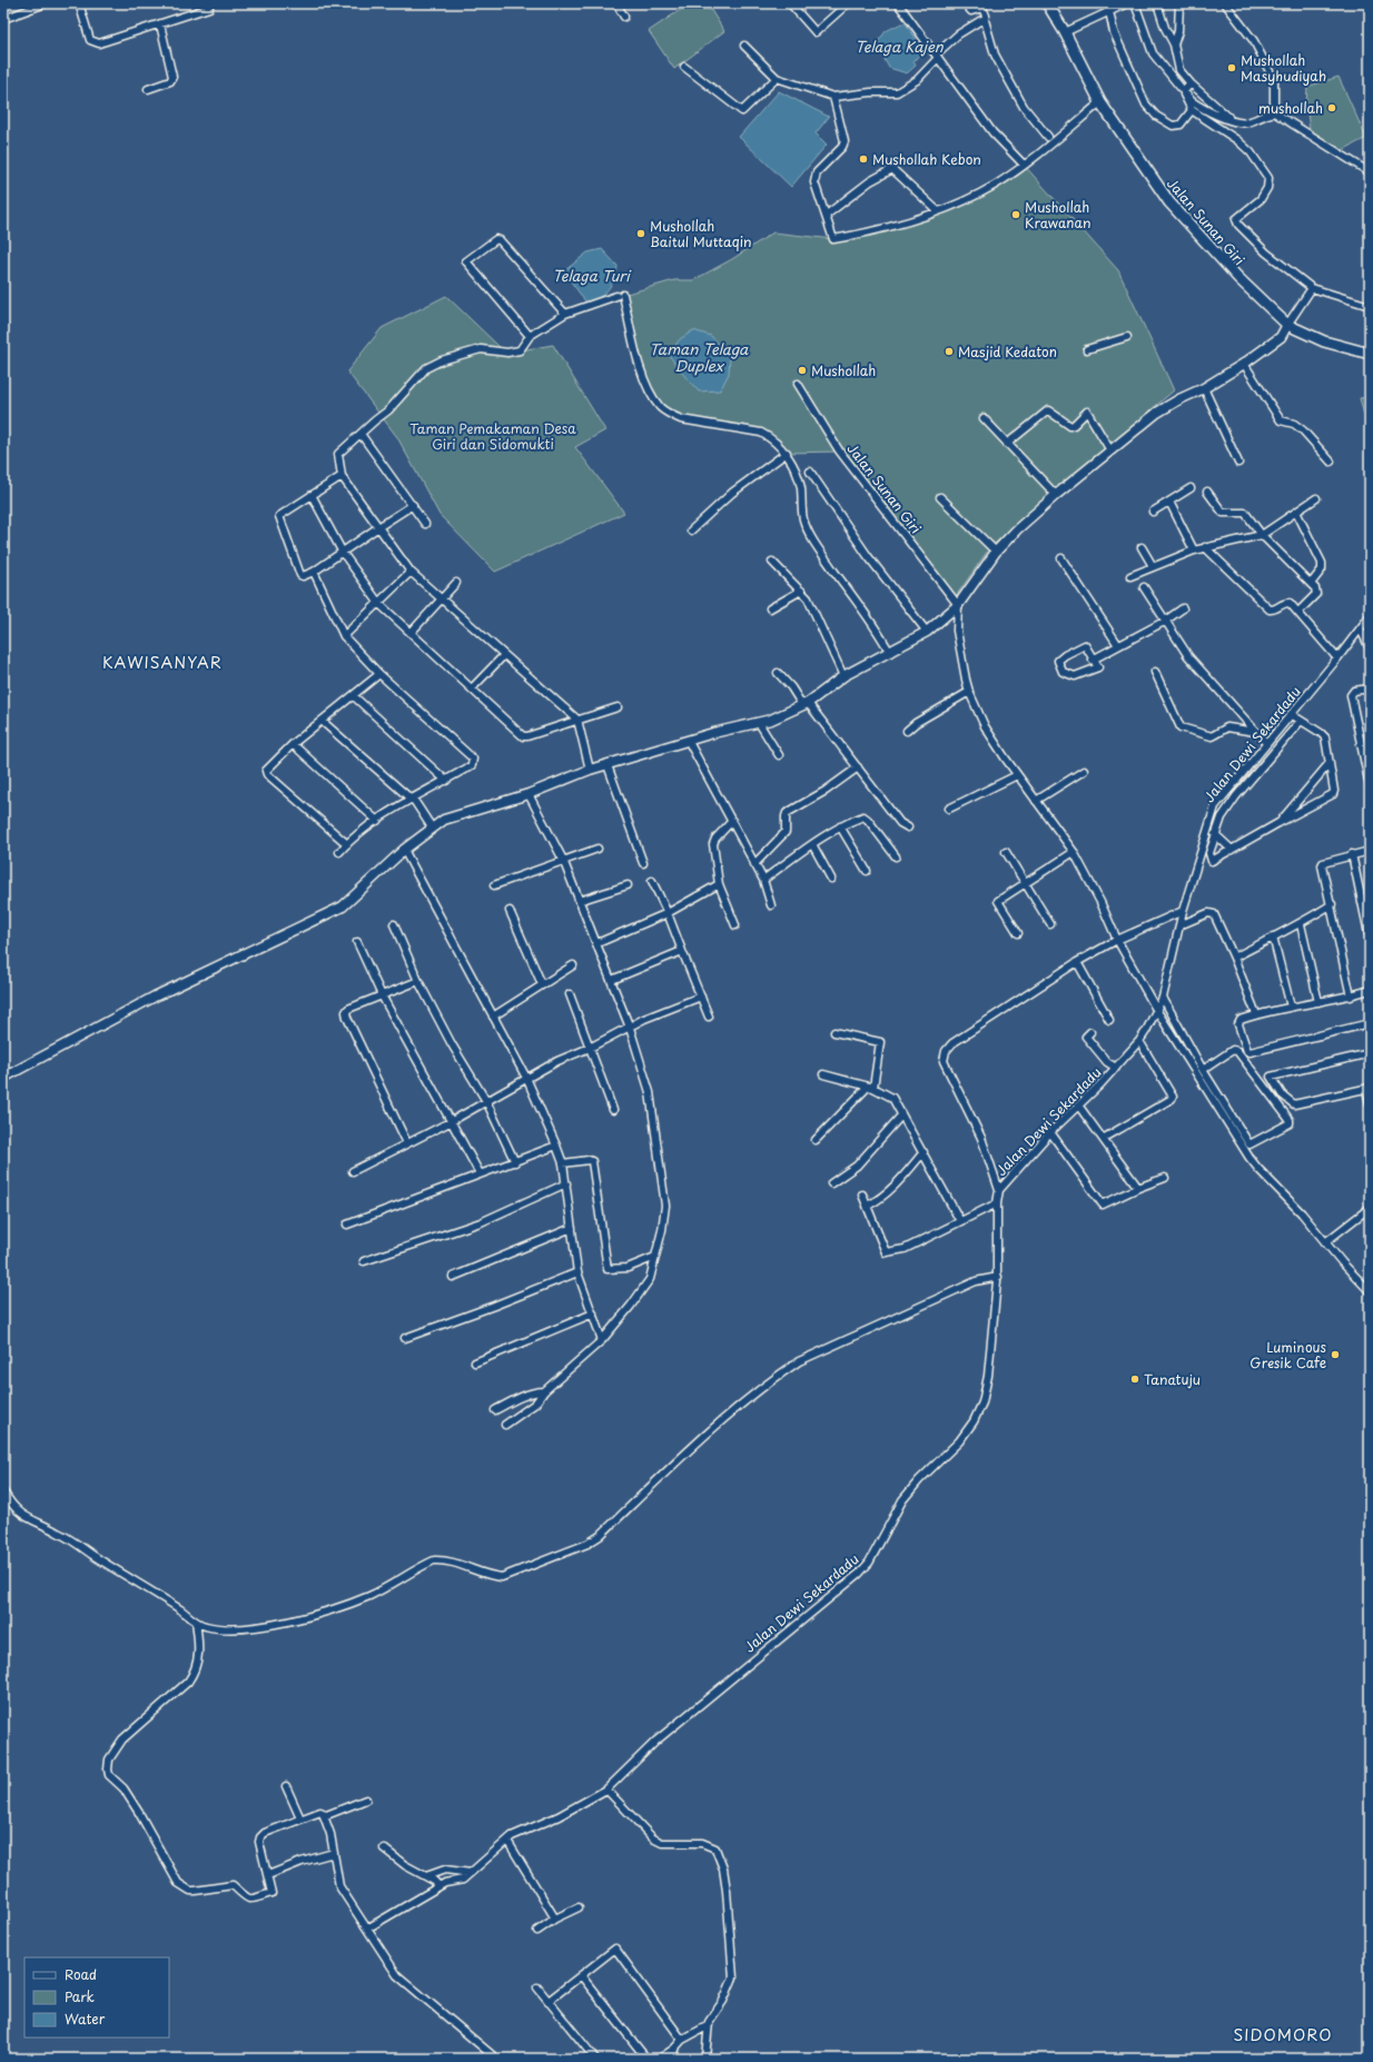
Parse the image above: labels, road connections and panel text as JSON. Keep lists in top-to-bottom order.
{
  "streets": {
    "main road": ["Jalan Sunan Giri"],
    "street": ["Jalan Dewi Sekardadu"]
  },
  "districts": ["KAWISANYAR", "SIDOMORO"],
  "water": ["Telaga Kajen", "Telaga Turi", "Taman Telaga Duplex"],
  "parks": ["Taman Pemakaman Desa Giri dan Sidomukti"],
  "places": [
    "Mushollah Masyhudiyah",
    "mushollah",
    "Mushollah Kebon",
    "Mushollah Krawanan",
    "Mushollah Baitul Muttaqin",
    "Masjid Kedaton",
    "Mushollah",
    "Luminous Gresik Cafe",
    "Tanatuju"
  ],
  "legend": ["Road", "Park", "Water"]
}
